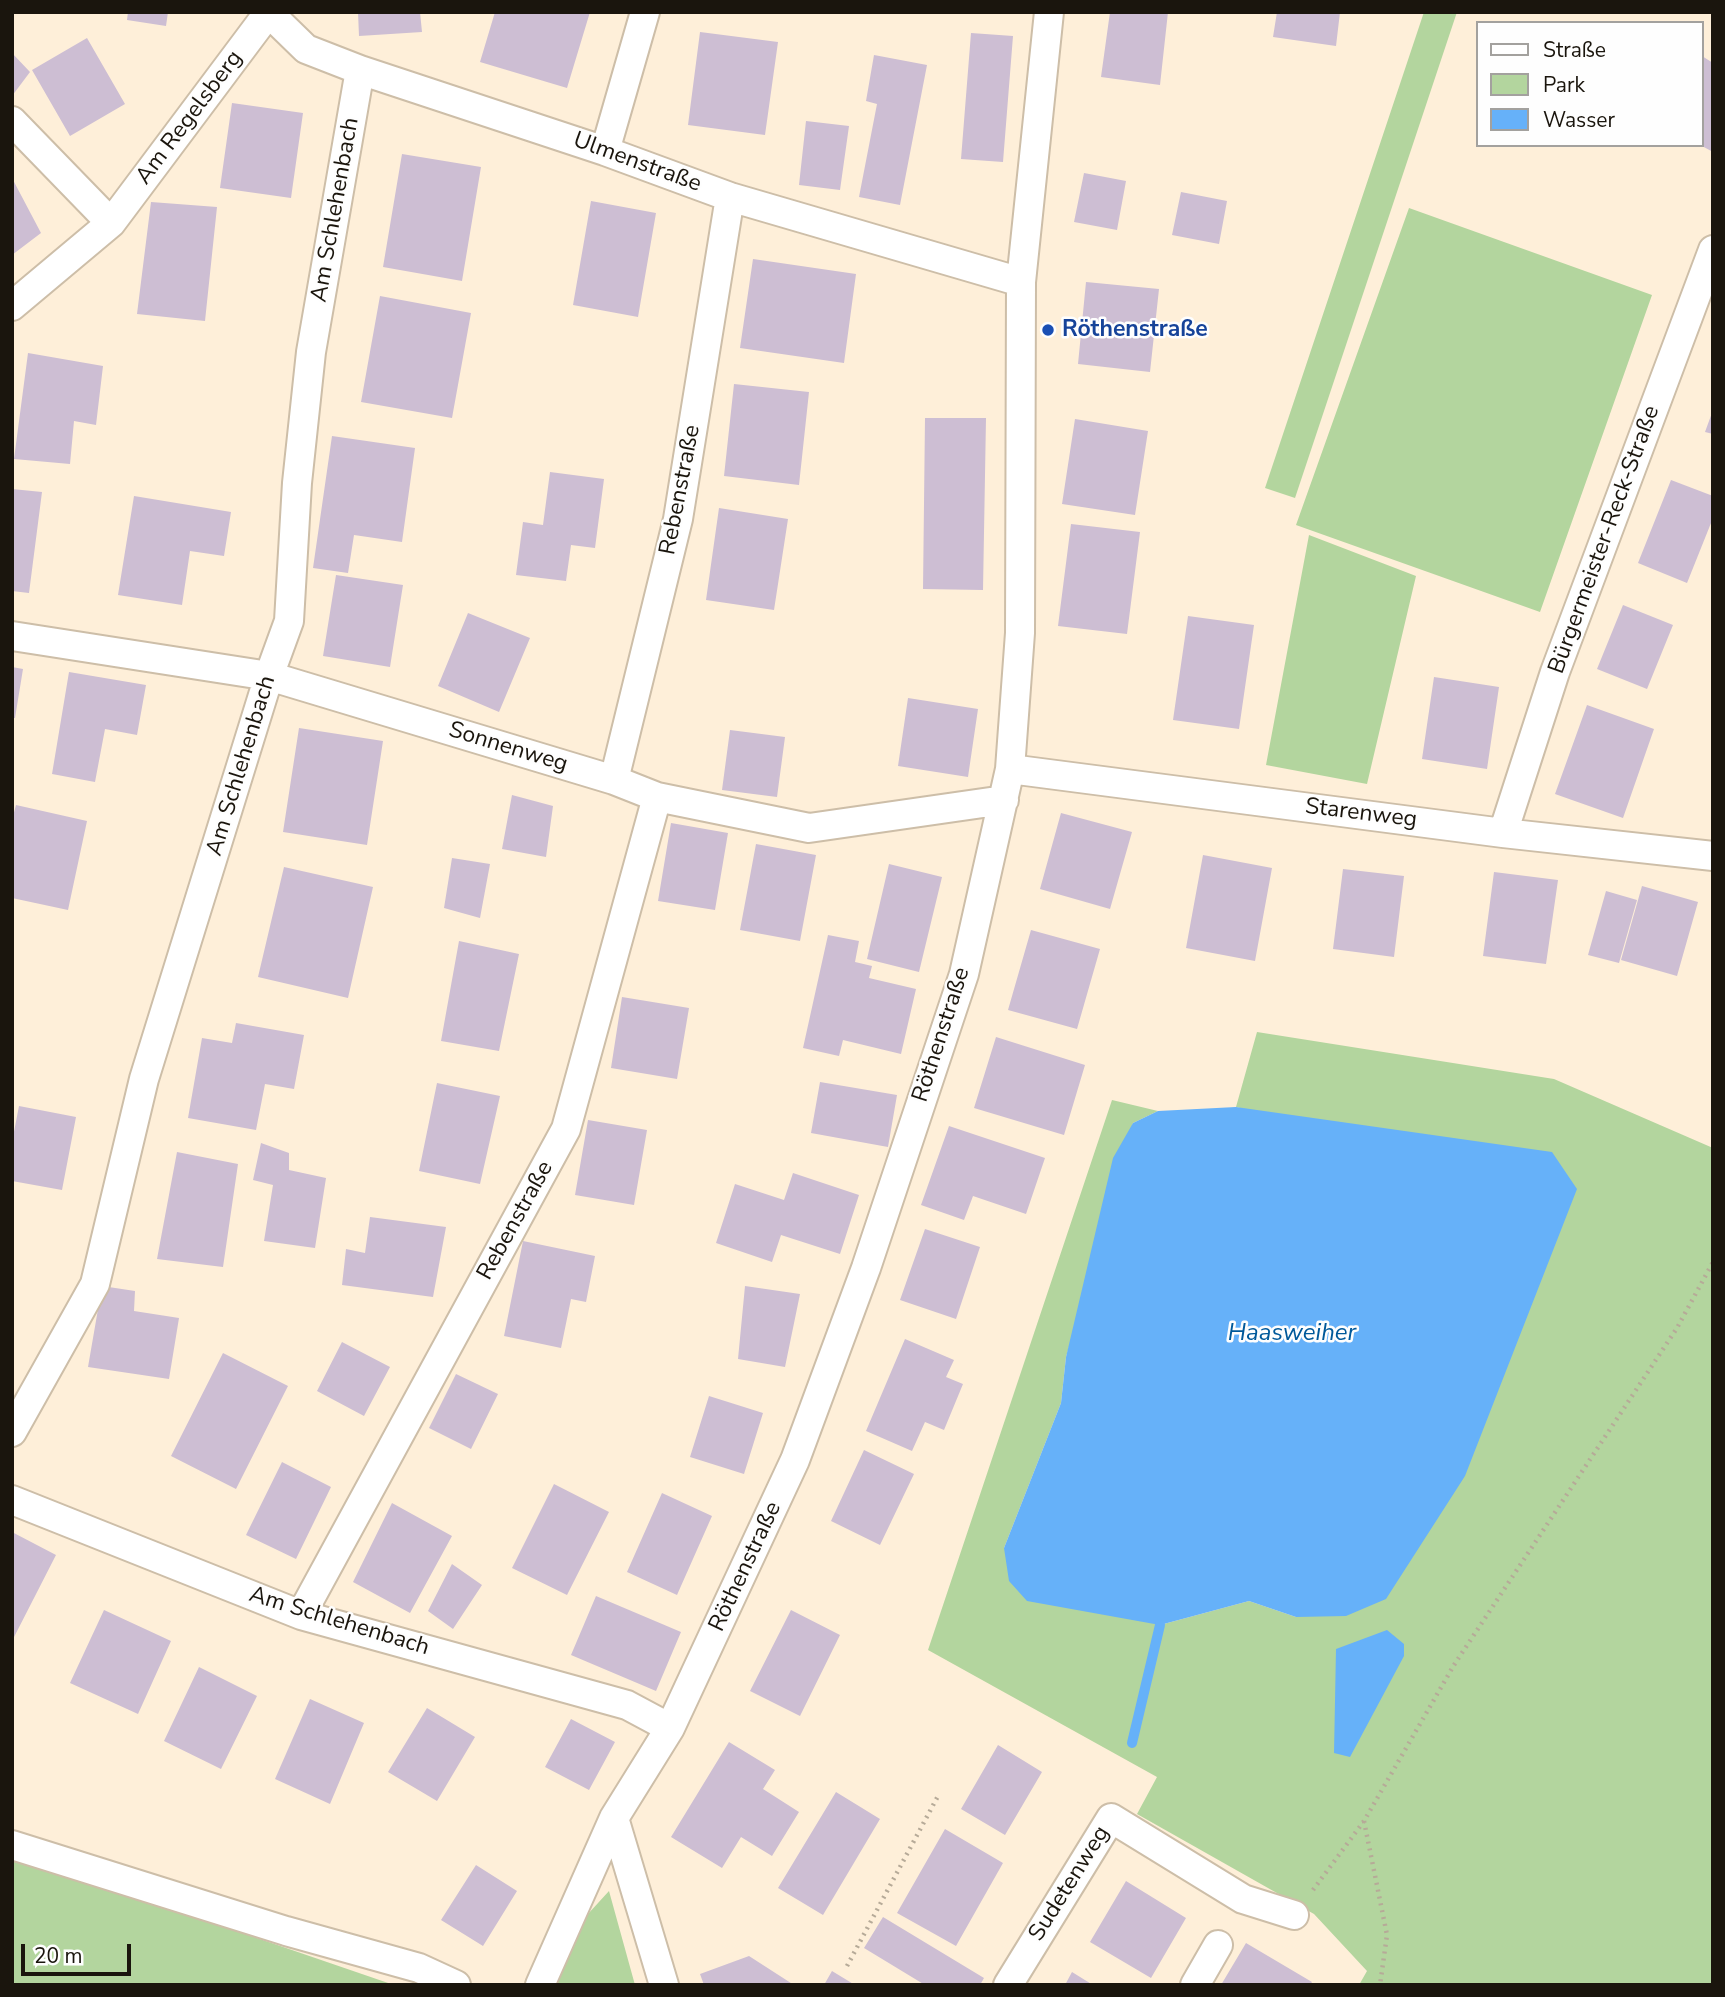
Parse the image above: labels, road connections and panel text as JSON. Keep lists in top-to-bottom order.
{
  "streets": {
    "street": [
      "Am Regelsberg",
      "Ulmenstraße",
      "Am Schlehenbach",
      "Rebenstraße",
      "Bürgermeister-Reck-Straße",
      "Sonnenweg",
      "Starenweg",
      "Röthenstraße",
      "Sudetenweg"
    ]
  },
  "crossings": [
    ["Am Regelsberg", "Ulmenstraße"],
    ["Ulmenstraße", "Am Schlehenbach"],
    ["Ulmenstraße", "Rebenstraße"],
    ["Ulmenstraße", "Röthenstraße"],
    ["Am Schlehenbach", "Rebenstraße"],
    ["Am Schlehenbach", "Sonnenweg"],
    ["Am Schlehenbach", "Röthenstraße"],
    ["Rebenstraße", "Sonnenweg"],
    ["Bürgermeister-Reck-Straße", "Starenweg"],
    ["Sonnenweg", "Röthenstraße"],
    ["Starenweg", "Röthenstraße"]
  ],
  "water": ["Haasweiher"],
  "places": ["Röthenstraße"],
  "legend": ["Straße", "Park", "Wasser"],
  "scale_bar": "20 m"
}
